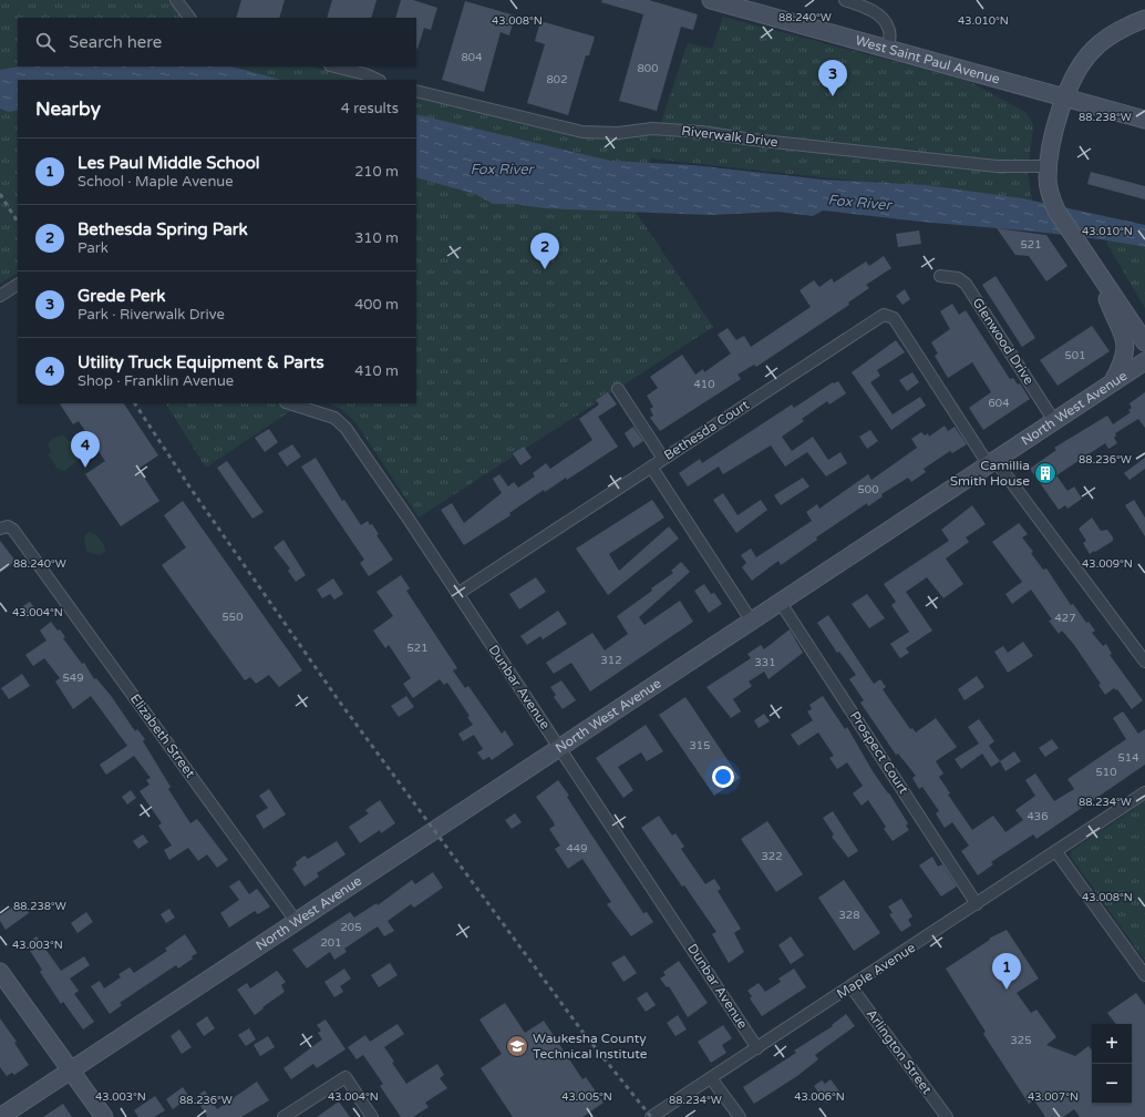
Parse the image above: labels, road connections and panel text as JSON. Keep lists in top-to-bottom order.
{
  "streets": {
    "street": [
      "West Saint Paul Avenue",
      "Riverwalk Drive",
      "Glenwood Drive",
      "North West Avenue",
      "Bethesda Court",
      "Dunbar Avenue",
      "Elizabeth Street",
      "Prospect Court",
      "Maple Avenue",
      "Arlington Street"
    ]
  },
  "crossings": [
    ["Glenwood Drive", "North West Avenue"],
    ["North West Avenue", "Bethesda Court"],
    ["North West Avenue", "Dunbar Avenue"],
    ["North West Avenue", "Elizabeth Street"],
    ["North West Avenue", "Prospect Court"],
    ["Bethesda Court", "Dunbar Avenue"],
    ["Dunbar Avenue", "Maple Avenue"],
    ["Prospect Court", "Maple Avenue"],
    ["Maple Avenue", "Arlington Street"]
  ],
  "water": ["Fox River"],
  "places": {
    "building": ["Camillia Smith House"],
    "school or university": ["Waukesha County Technical Institute"]
  },
  "house_numbers": [
    "804",
    "800",
    "802",
    "521",
    "501",
    "410",
    "604",
    "500",
    "550",
    "427",
    "521",
    "312",
    "331",
    "549",
    "315",
    "514",
    "510",
    "436",
    "449",
    "322",
    "328",
    "205",
    "201",
    "325"
  ],
  "page": {
    "search": "Search here",
    "pins": [
      "3",
      "2",
      "4",
      "1"
    ],
    "heading": ["Nearby", "4 results"],
    "list": [
      {
        "mark": "1",
        "name": "Les Paul Middle School",
        "note": "School · Maple Avenue",
        "value": "210 m"
      },
      {
        "mark": "2",
        "name": "Bethesda Spring Park",
        "note": "Park",
        "value": "310 m"
      },
      {
        "mark": "3",
        "name": "Grede Perk",
        "note": "Park · Riverwalk Drive",
        "value": "400 m"
      },
      {
        "mark": "4",
        "name": "Utility Truck Equipment & Parts",
        "note": "Shop · Franklin Avenue",
        "value": "410 m"
      }
    ],
    "map_buttons": ["+", "−"]
  },
  "coordinates": [
    "88.240°W",
    "43.008°N",
    "43.010°N",
    "88.238°W",
    "88.236°W",
    "43.009°N",
    "43.004°N",
    "88.234°W",
    "43.003°N",
    "43.005°N",
    "43.006°N",
    "43.007°N"
  ]
}
